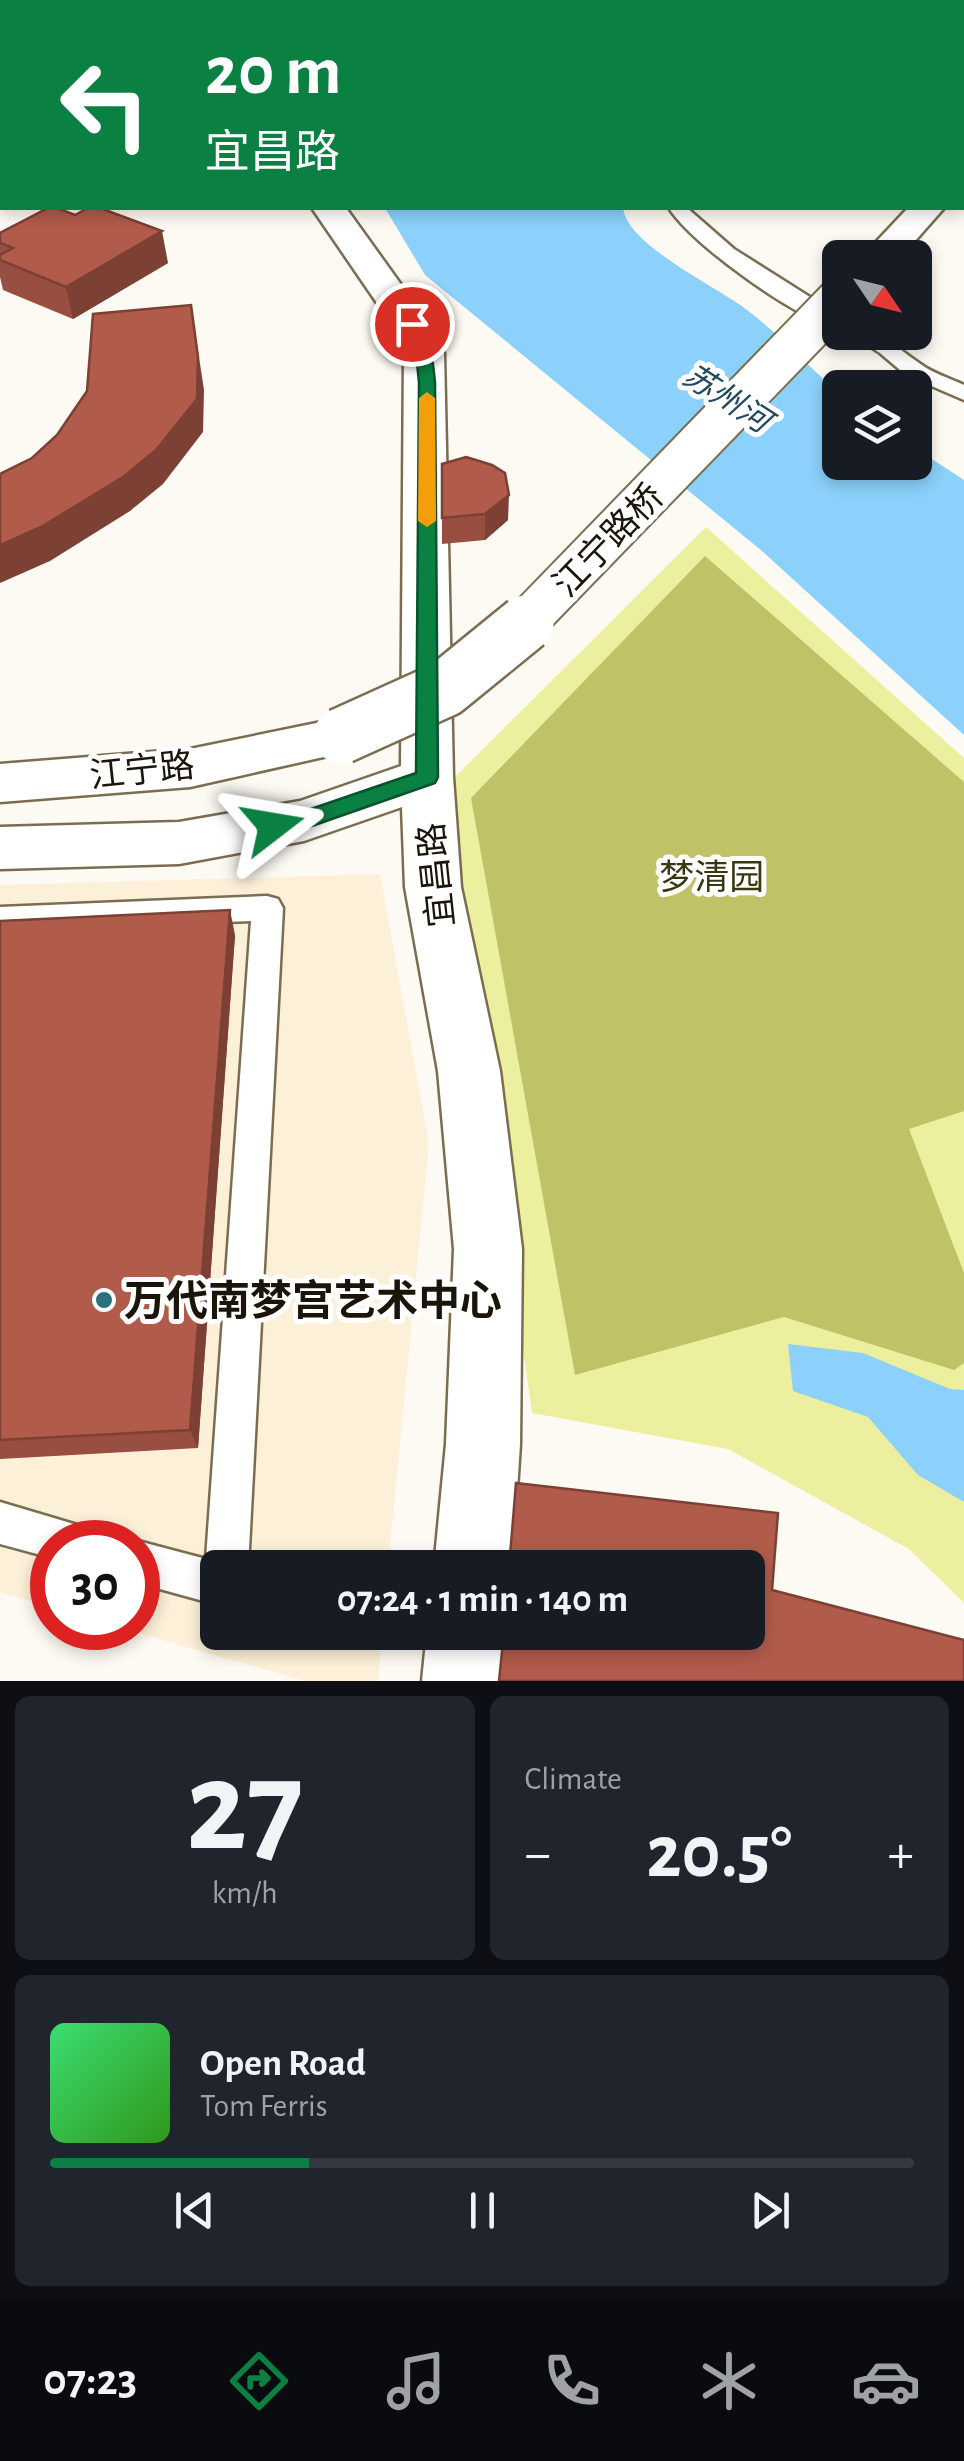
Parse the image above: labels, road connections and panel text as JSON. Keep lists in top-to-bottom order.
{
  "streets": {
    "street": ["江宁路桥", "江宁路", "宜昌路"]
  },
  "crossings": [
    ["江宁路桥", "江宁路"]
  ],
  "water": ["苏州河"],
  "parks": ["梦清园"],
  "places": ["万代南梦宫艺术中心"],
  "north": "bottom right",
  "page": {
    "turn": ["20 m", "宜昌路"],
    "limit": "30",
    "trip": "07:24 · 1 min · 140 m",
    "tile": [
      ["27", "km/h"],
      "Climate"
    ],
    "heat": ["−", "20.5°", "+"],
    "song": ["Open Road", "Tom Ferris"],
    "tabs": "07:23"
  }
}
